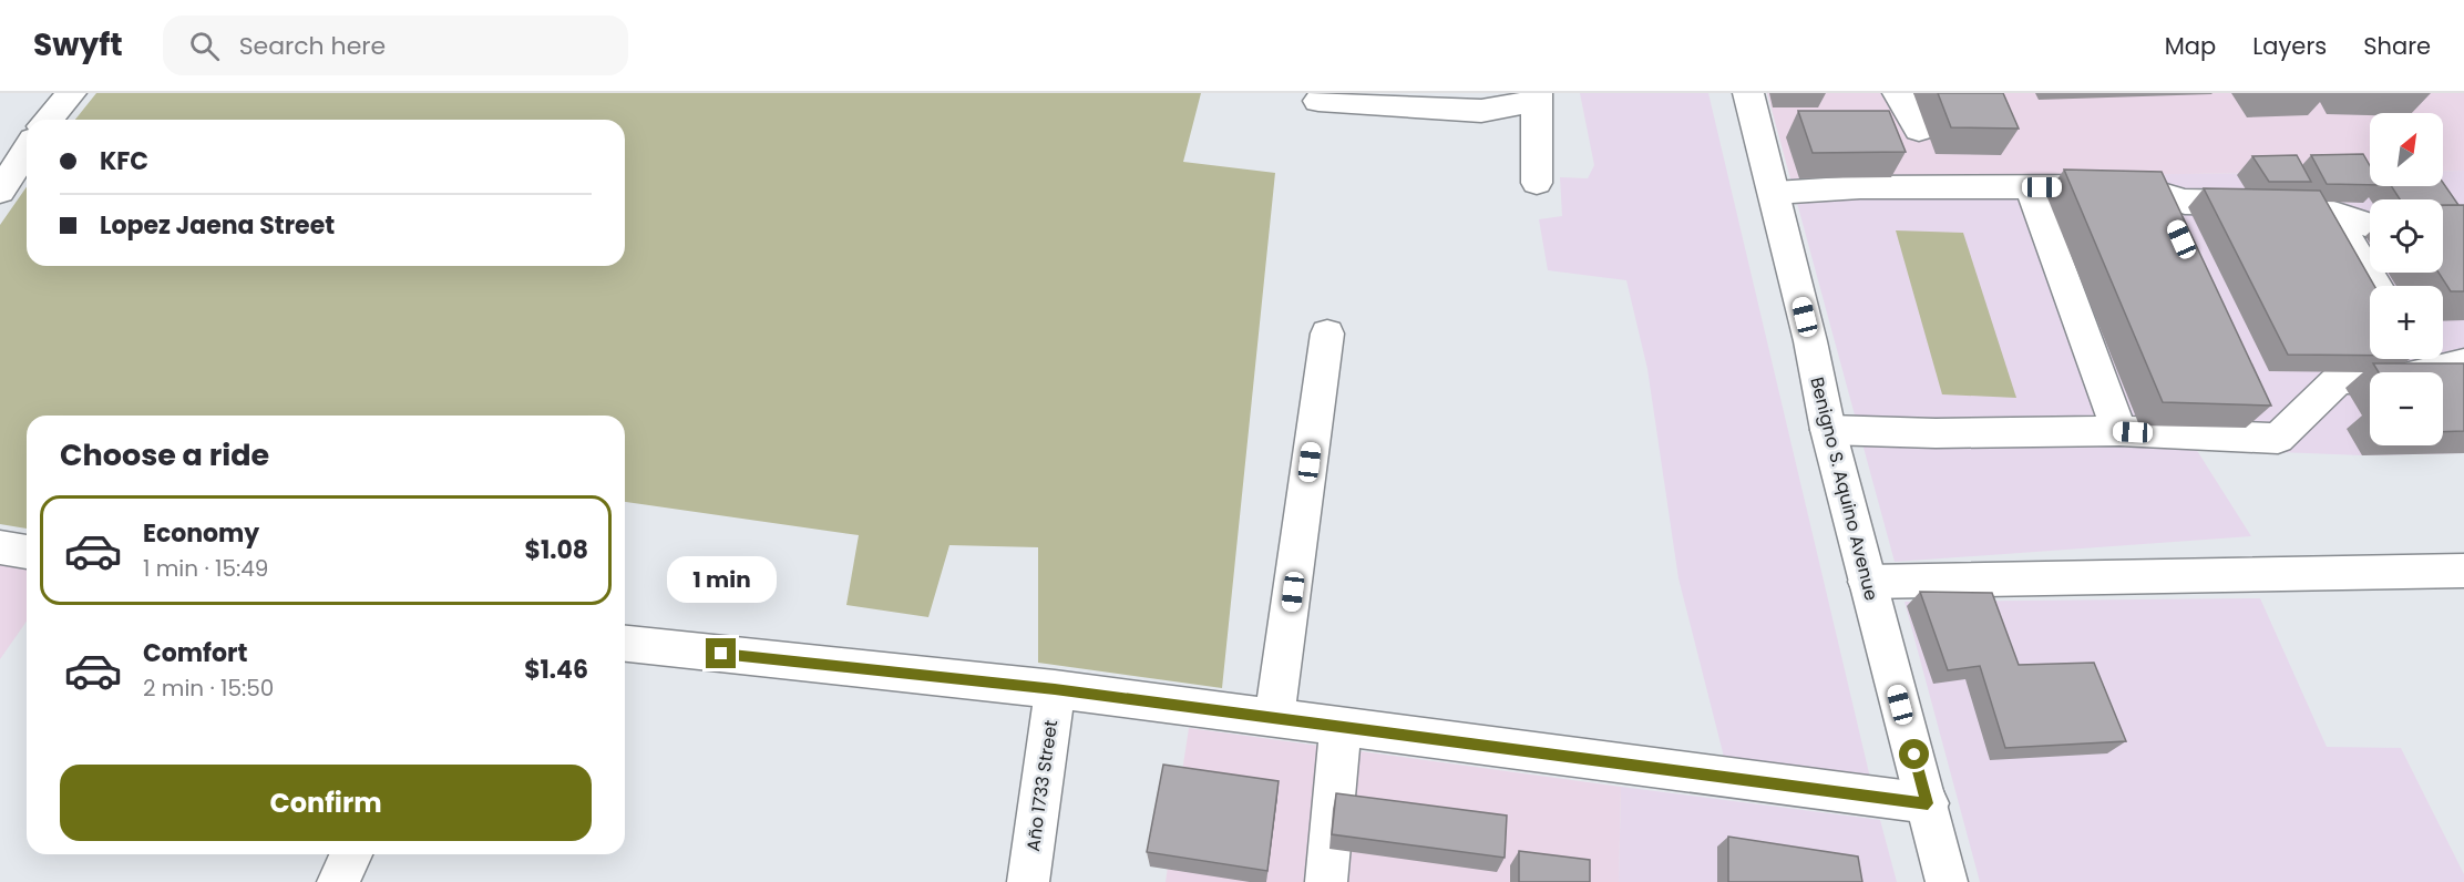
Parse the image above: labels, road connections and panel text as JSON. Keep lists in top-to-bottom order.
{
  "streets": {
    "street": ["Benigno S. Aquino Avenue", "Año 1733 Street"]
  },
  "north": "top right",
  "page": {
    "header": "Swyft",
    "search": "Search here",
    "nav": ["Map", "Layers", "Share"],
    "map_buttons": ["+", "−"],
    "banner": ["KFC", "Lopez Jaena Street"],
    "heading": "Choose a ride",
    "list": [
      {
        "name": "Economy",
        "note": "1 min · 15:49",
        "value": "$1.08"
      },
      {
        "name": "Comfort",
        "note": "2 min · 15:50",
        "value": "$1.46"
      }
    ],
    "bubble": "1 min",
    "buttons": "Confirm"
  }
}
